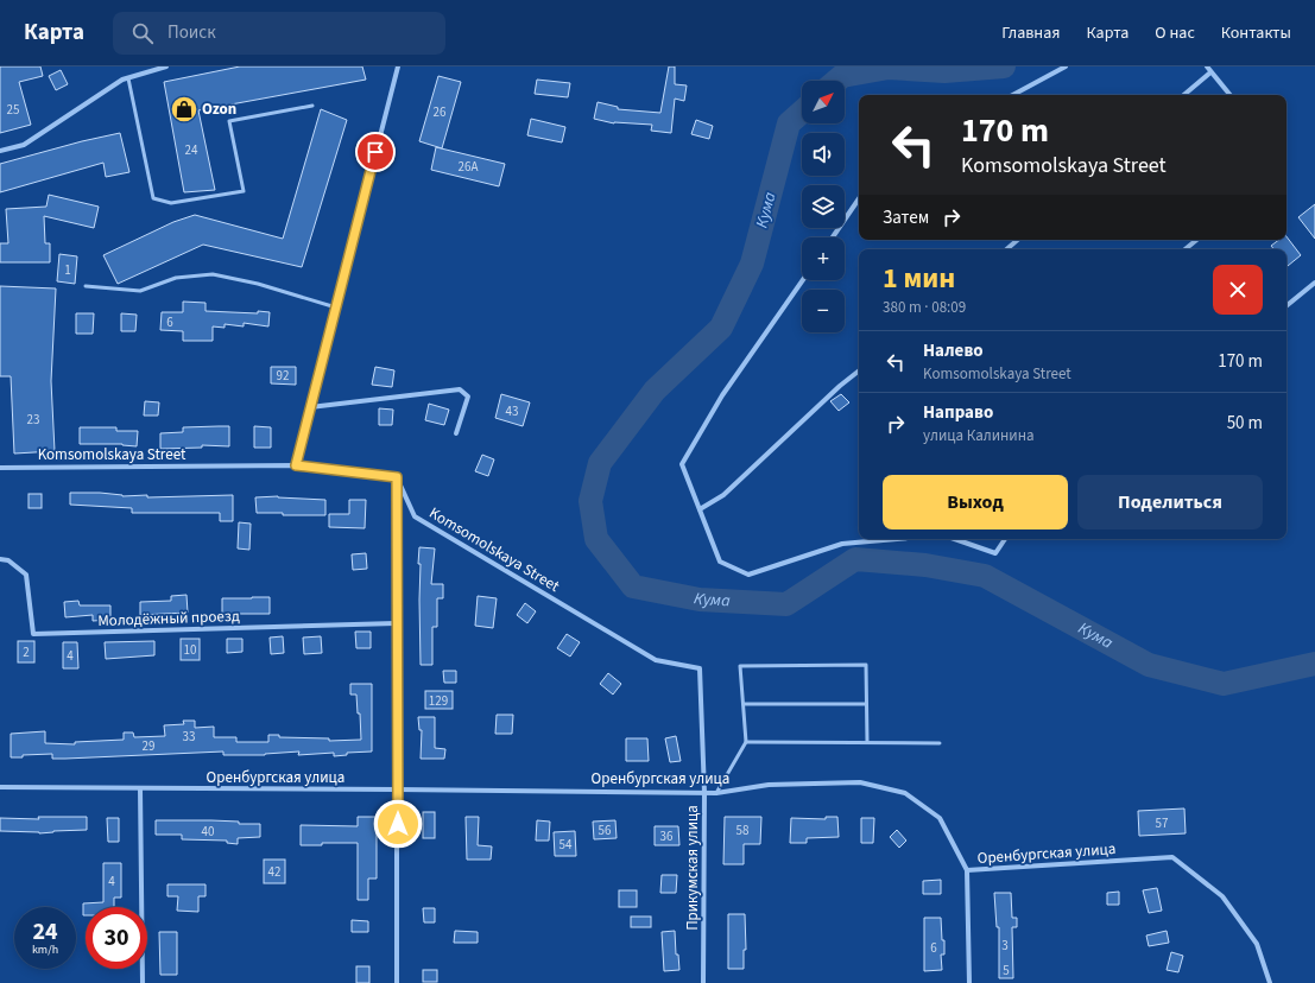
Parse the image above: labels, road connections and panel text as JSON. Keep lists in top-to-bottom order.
{
  "streets": {
    "street": [
      "Komsomolskaya Street",
      "Молодёжный проезд",
      "Оренбургская улица",
      "Прикумская улица"
    ]
  },
  "crossings": [
    ["Komsomolskaya Street", "Прикумская улица"],
    ["Оренбургская улица", "Прикумская улица"]
  ],
  "water": ["Кума"],
  "places": {
    "shop": ["Ozon"]
  },
  "house_numbers": [
    "25",
    "26",
    "24",
    "26А",
    "1",
    "6",
    "92",
    "43",
    "23",
    "10",
    "2",
    "4",
    "129",
    "33",
    "29",
    "57",
    "56",
    "58",
    "40",
    "36",
    "54",
    "42",
    "4",
    "3",
    "6",
    "5"
  ],
  "north": "top right",
  "page": {
    "header": "Карта",
    "search": "Поиск",
    "nav": [
      "Главная",
      "Карта",
      "О нас",
      "Контакты"
    ],
    "map_buttons": ["+", "−"],
    "turn": ["170 m", "Komsomolskaya Street"],
    "then": "Затем",
    "heading": ["1 мин", "380 m · 08:09"],
    "list": [
      {
        "name": "Налево",
        "note": "Komsomolskaya Street",
        "value": "170 m"
      },
      {
        "name": "Направо",
        "note": "улица Калинина",
        "value": "50 m"
      }
    ],
    "buttons": ["Выход", "Поделиться"],
    "speed": "24 km/h",
    "limit": "30"
  }
}
